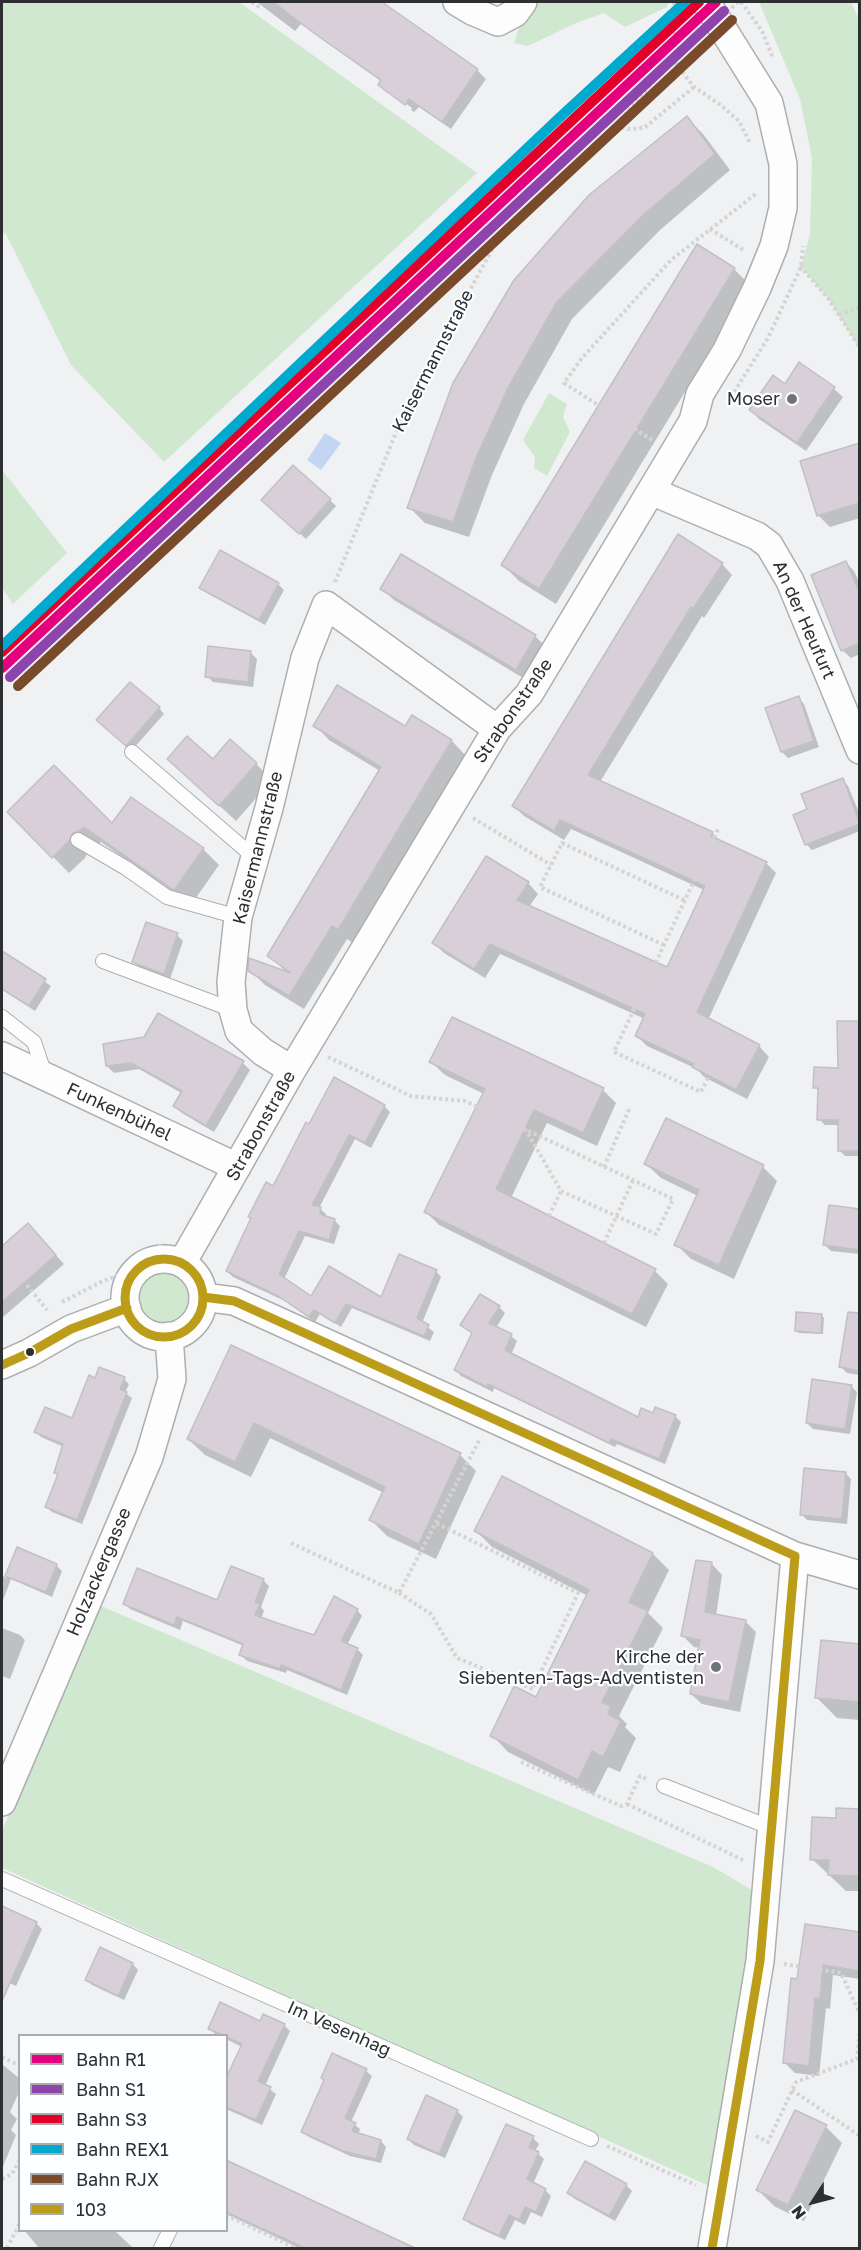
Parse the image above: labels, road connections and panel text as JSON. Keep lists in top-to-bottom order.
{
  "streets": {
    "street": [
      "Kaisermannstraße",
      "An der Heufurt",
      "Strabonstraße",
      "Funkenbühel",
      "Holzackergasse"
    ],
    "lane": ["Im Vesenhag"]
  },
  "crossings": [
    ["Kaisermannstraße", "Strabonstraße"],
    ["An der Heufurt", "Strabonstraße"],
    ["Strabonstraße", "Funkenbühel"],
    ["Strabonstraße", "Holzackergasse"]
  ],
  "places": ["Moser", "Kirche der Siebenten-Tags-Adventisten"],
  "lines": [
    "rail line R1",
    "rail line S3",
    "rail line REX1",
    "rail line S1",
    "rail line RJX",
    "transit line 103"
  ],
  "legend": [
    "Bahn R1",
    "Bahn S1",
    "Bahn S3",
    "Bahn REX1",
    "Bahn RJX",
    "103"
  ],
  "north": "bottom left"
}
